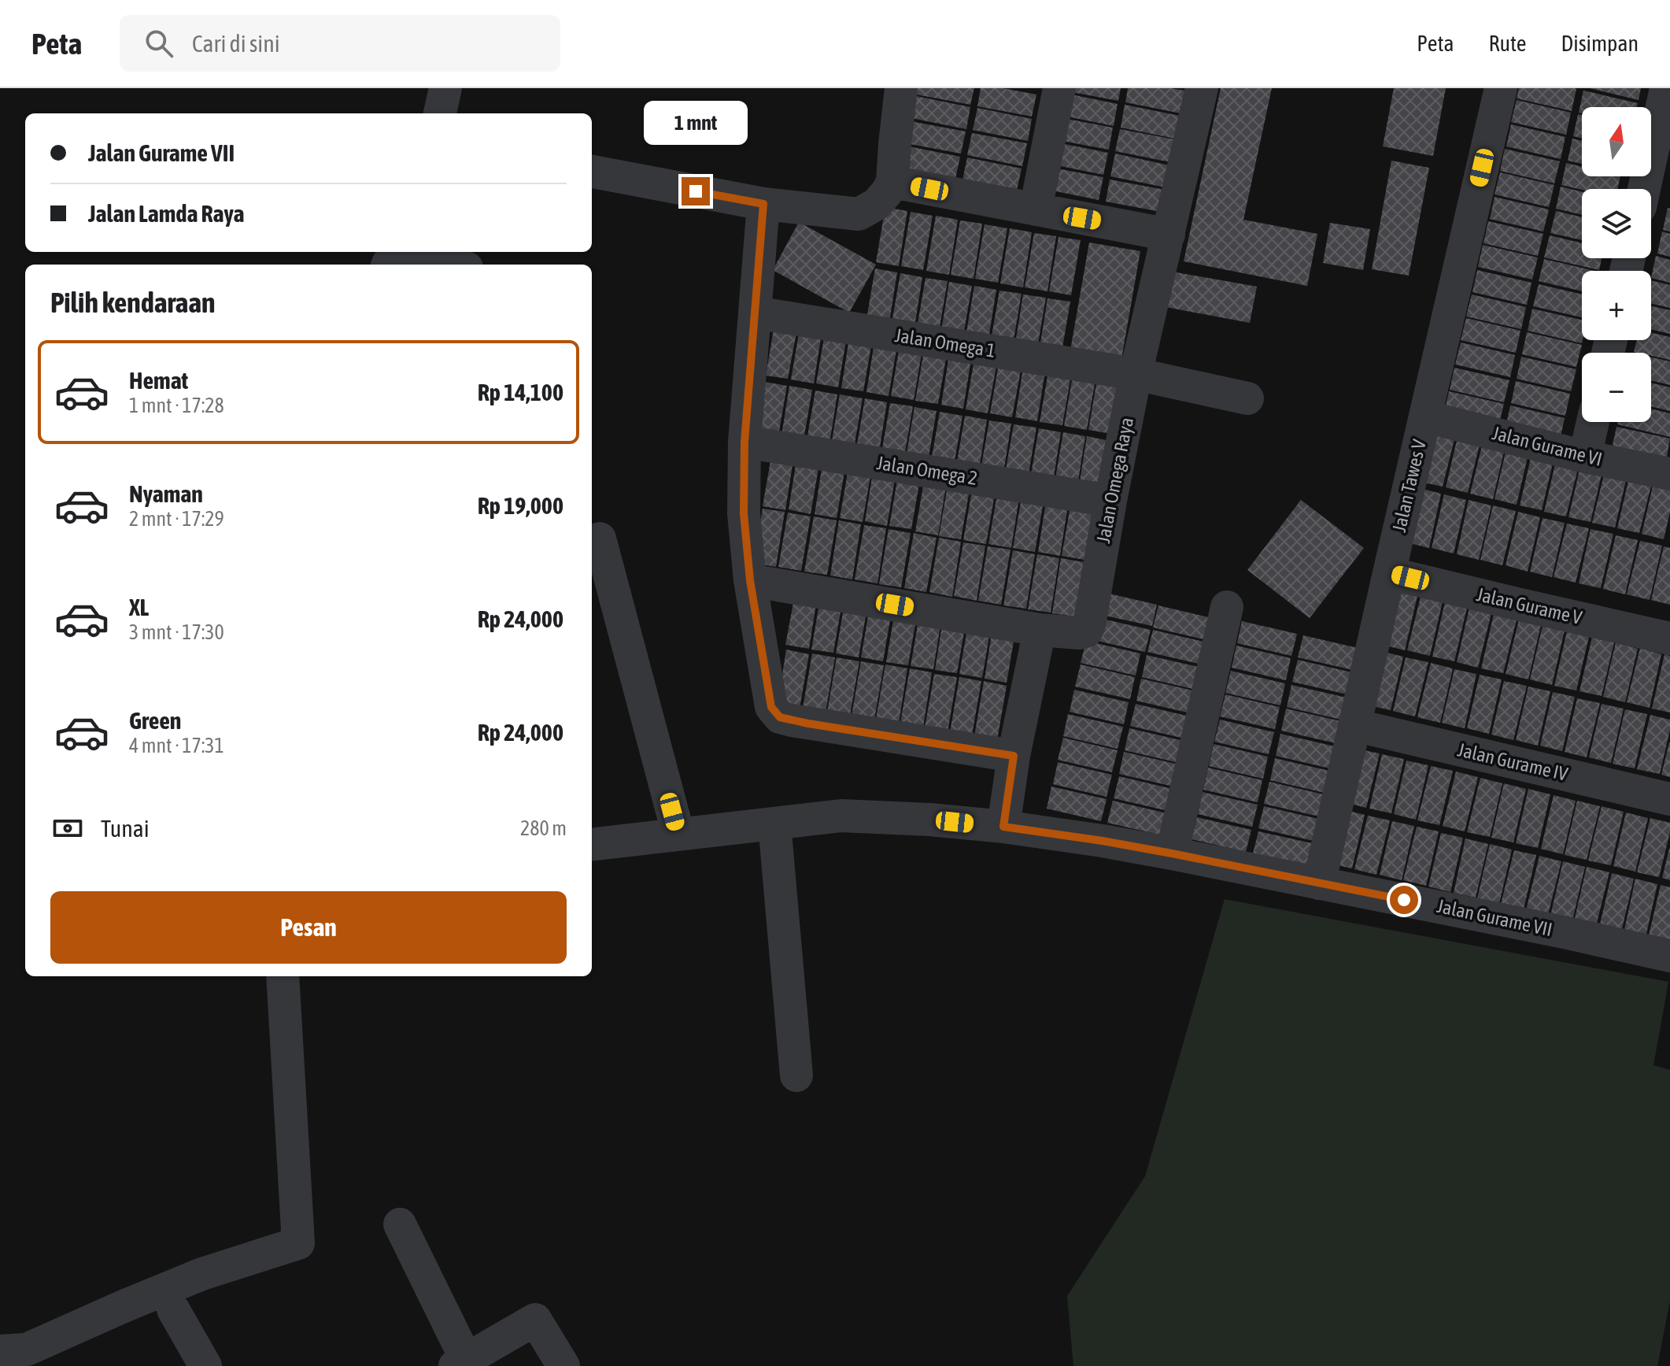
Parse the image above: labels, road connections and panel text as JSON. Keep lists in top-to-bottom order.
{
  "streets": {
    "street": [
      "Jalan Omega 1",
      "Jalan Gurame VI",
      "Jalan Omega 2",
      "Jalan Omega Raya",
      "Jalan Tawes V",
      "Jalan Gurame V",
      "Jalan Gurame IV",
      "Jalan Gurame VII"
    ]
  },
  "crossings": [
    ["Jalan Omega 1", "Jalan Omega Raya"],
    ["Jalan Gurame VI", "Jalan Tawes V"],
    ["Jalan Omega 2", "Jalan Omega Raya"],
    ["Jalan Tawes V", "Jalan Gurame V"],
    ["Jalan Tawes V", "Jalan Gurame IV"],
    ["Jalan Tawes V", "Jalan Gurame VII"]
  ],
  "north": "top",
  "page": {
    "header": "Peta",
    "search": "Cari di sini",
    "nav": ["Peta", "Rute", "Disimpan"],
    "bubble": "1 mnt",
    "map_buttons": ["+", "−"],
    "banner": ["Jalan Gurame VII", "Jalan Lamda Raya"],
    "heading": "Pilih kendaraan",
    "list": [
      {
        "name": "Hemat",
        "note": "1 mnt · 17:28",
        "value": "Rp 14,100"
      },
      {
        "name": "Nyaman",
        "note": "2 mnt · 17:29",
        "value": "Rp 19,000"
      },
      {
        "name": "XL",
        "note": "3 mnt · 17:30",
        "value": "Rp 24,000"
      },
      {
        "name": "Green",
        "note": "4 mnt · 17:31",
        "value": "Rp 24,000"
      }
    ],
    "pay": ["Tunai", "280 m"],
    "buttons": "Pesan"
  }
}
